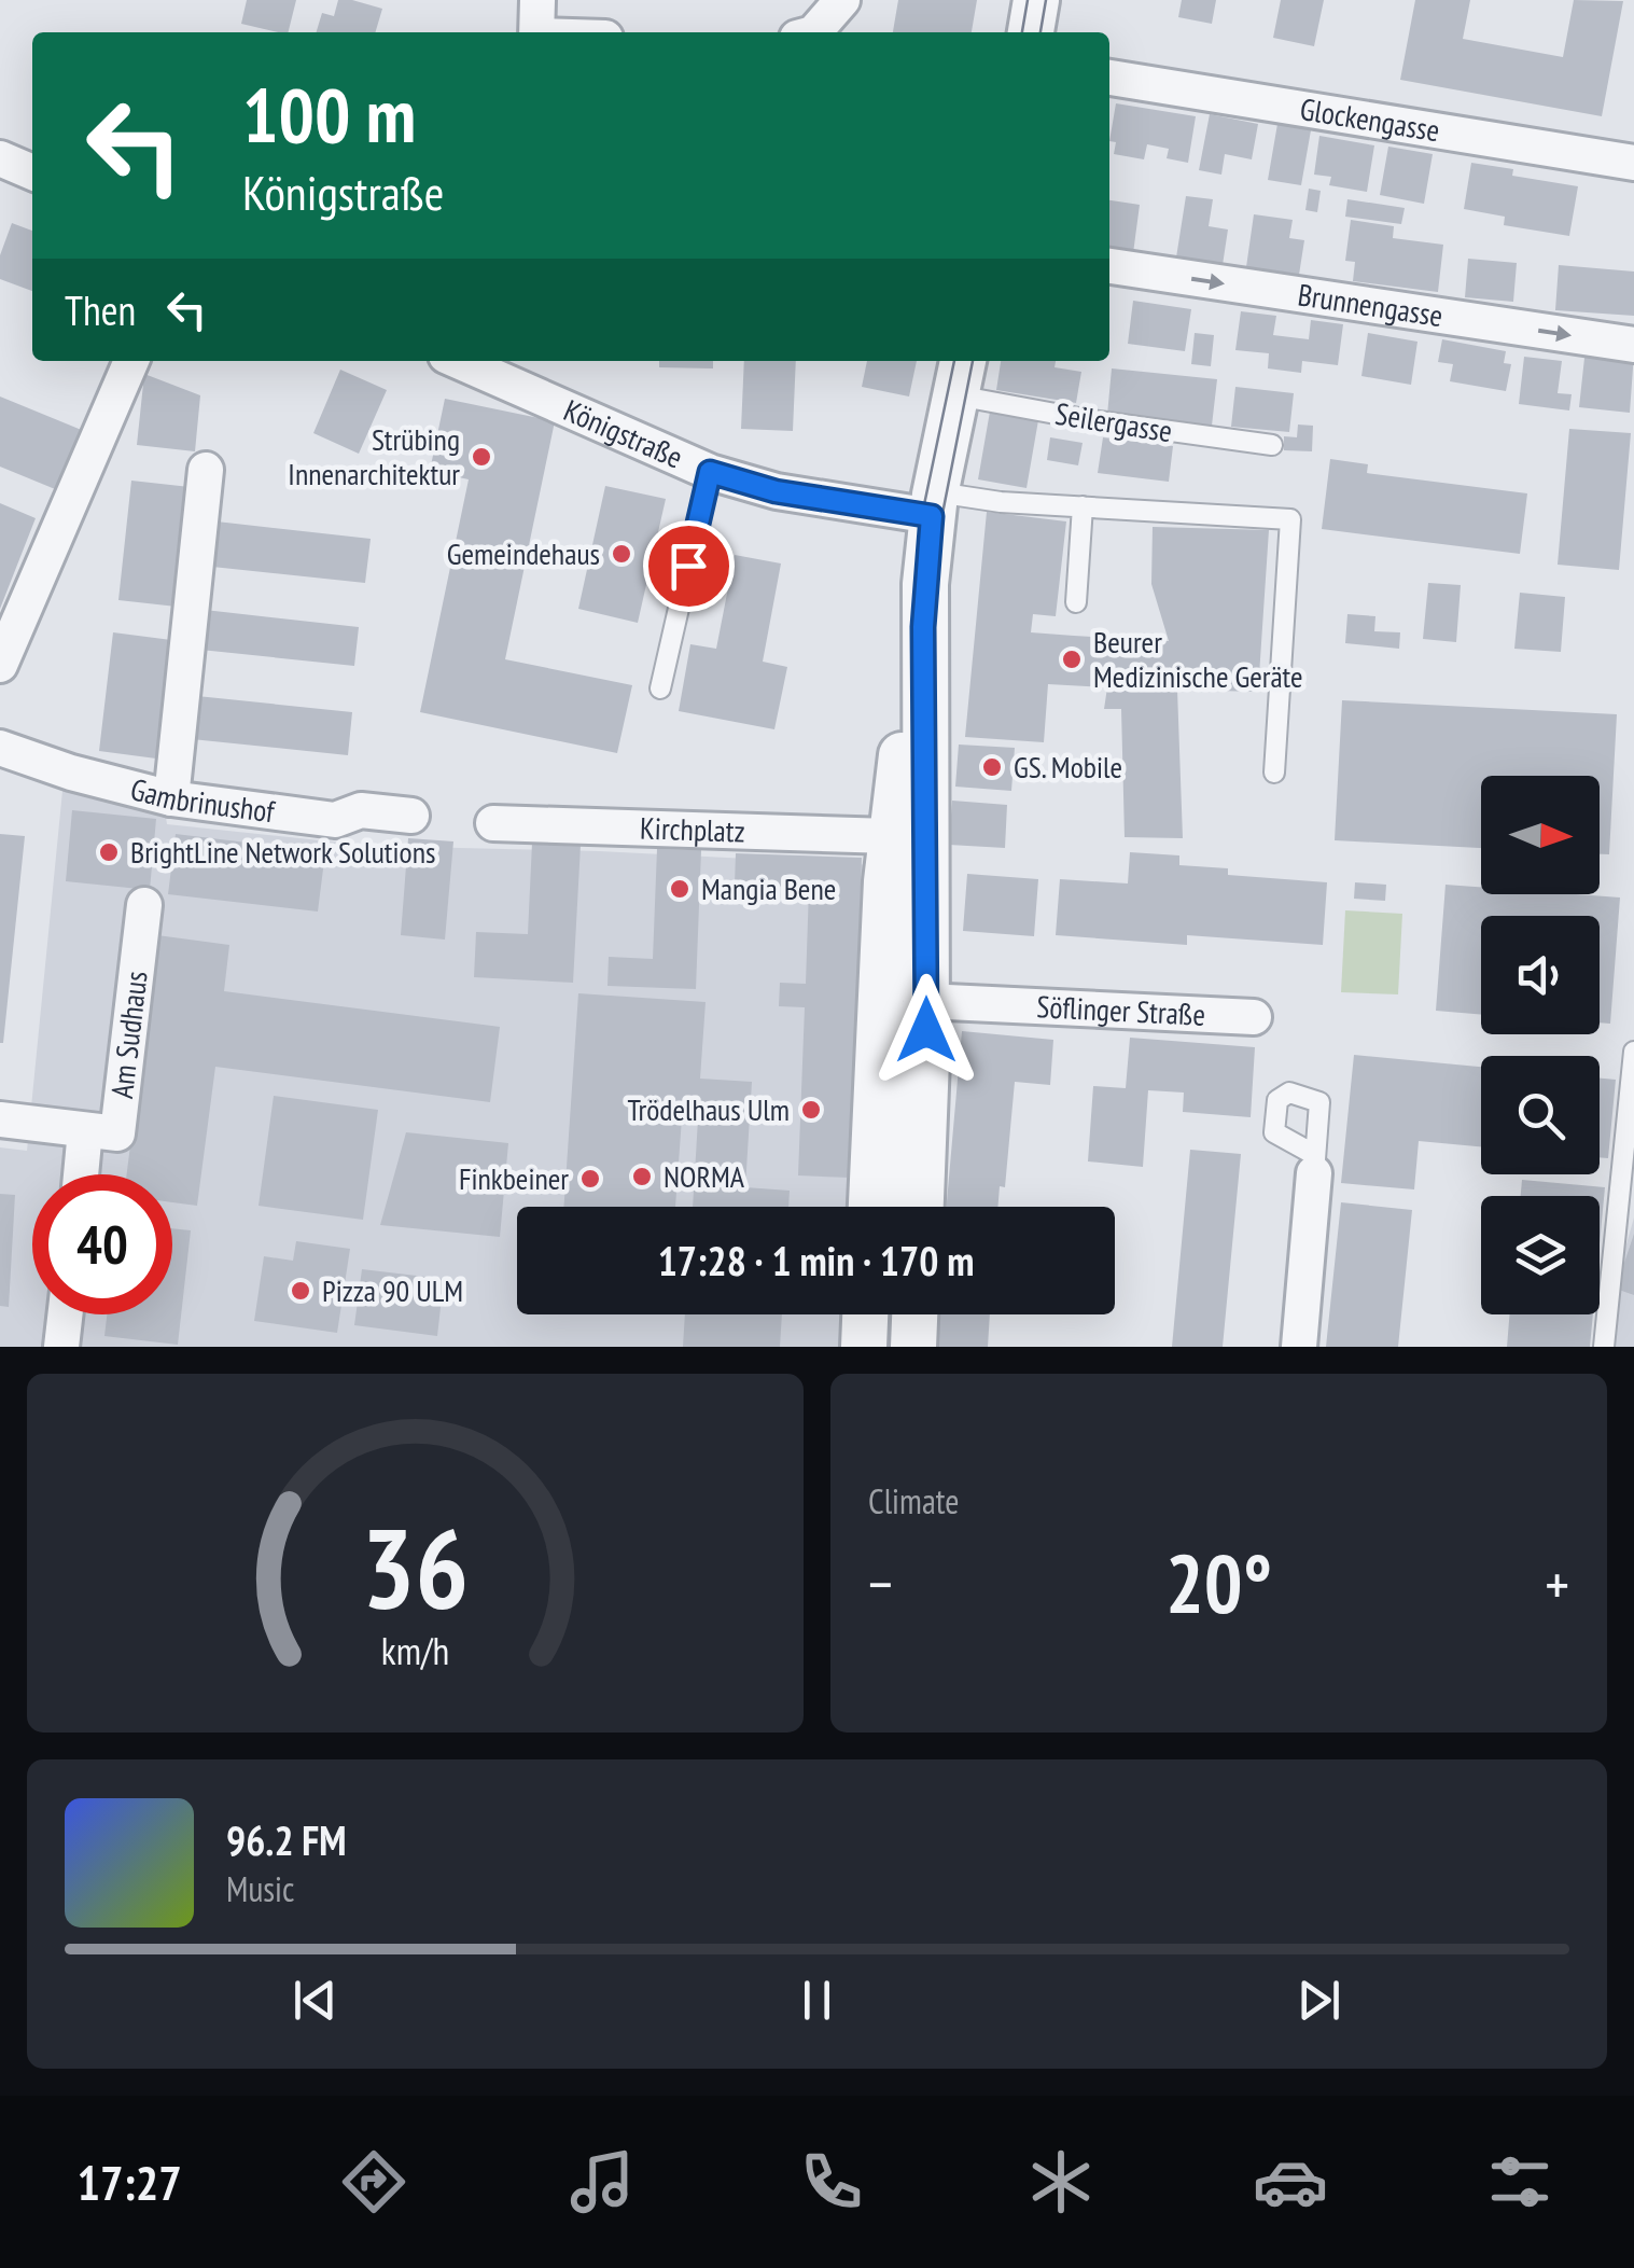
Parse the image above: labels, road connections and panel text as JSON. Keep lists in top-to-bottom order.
{
  "streets": {
    "street": [
      "Glockengasse",
      "Brunnengasse",
      "Königstraße",
      "Gambrinushof",
      "Kirchplatz",
      "Söflinger Straße",
      "Am Sudhaus"
    ],
    "lane": ["Seilergasse"]
  },
  "one_way": ["Brunnengasse"],
  "places": [
    "Strübing Innenarchitektur",
    "Gemeindehaus",
    "Beurer Medizinische Geräte",
    "GS. Mobile",
    "BrightLine Network Solutions",
    "Mangia Bene",
    "Trödelhaus Ulm",
    "NORMA",
    "Finkbeiner",
    "Pizza 90 ULM"
  ],
  "north": "right",
  "page": {
    "turn": ["100 m", "Königstraße"],
    "then": "Then",
    "limit": "40",
    "trip": "17:28 · 1 min · 170 m",
    "tile": "Climate",
    "heat": ["−", "20°", "+"],
    "song": ["96.2 FM", "Music"],
    "tabs": "17:27",
    "gauge": ["36", "km/h"]
  }
}
